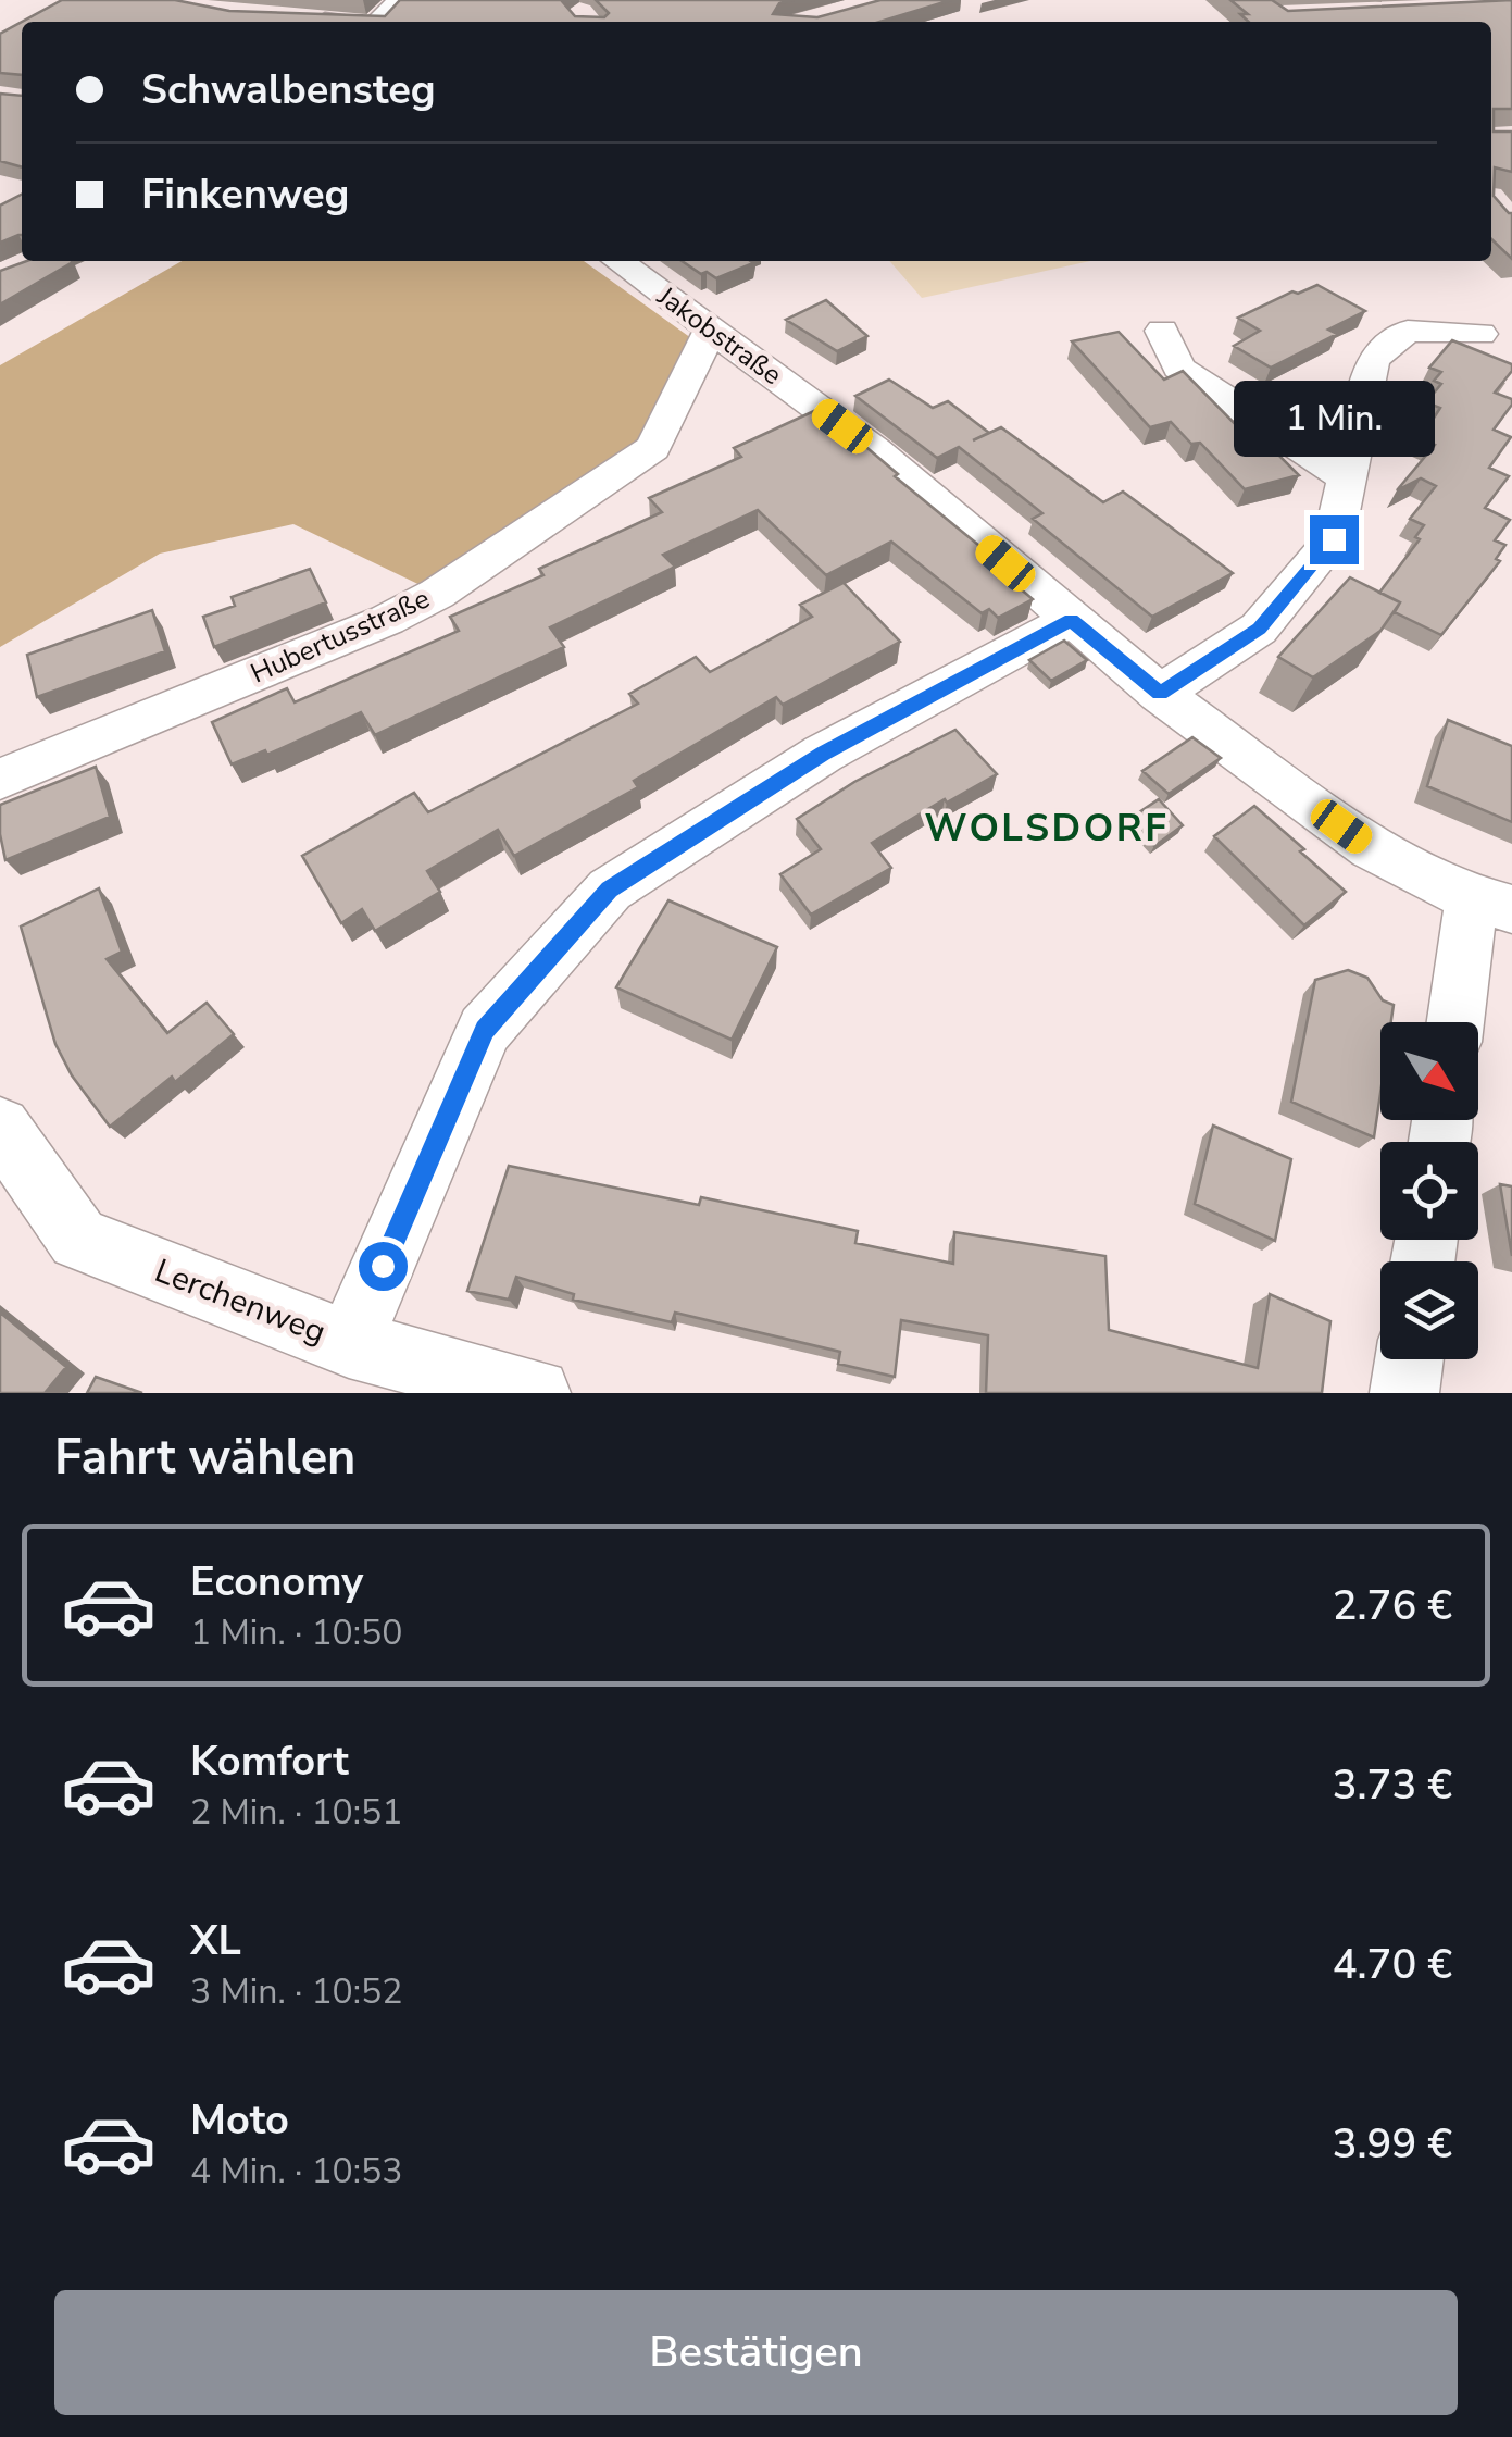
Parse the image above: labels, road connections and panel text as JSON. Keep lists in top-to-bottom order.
{
  "streets": {
    "street": ["Jakobstraße", "Hubertusstraße", "Lerchenweg"]
  },
  "crossings": [
    ["Jakobstraße", "Hubertusstraße"]
  ],
  "districts": ["WOLSDORF"],
  "north": "bottom right",
  "page": {
    "banner": ["Schwalbensteg", "Finkenweg"],
    "bubble": "1 Min.",
    "heading": "Fahrt wählen",
    "list": [
      {
        "name": "Economy",
        "note": "1 Min. · 10:50",
        "value": "2.76 €"
      },
      {
        "name": "Komfort",
        "note": "2 Min. · 10:51",
        "value": "3.73 €"
      },
      {
        "name": "XL",
        "note": "3 Min. · 10:52",
        "value": "4.70 €"
      },
      {
        "name": "Moto",
        "note": "4 Min. · 10:53",
        "value": "3.99 €"
      }
    ],
    "buttons": "Bestätigen"
  }
}
